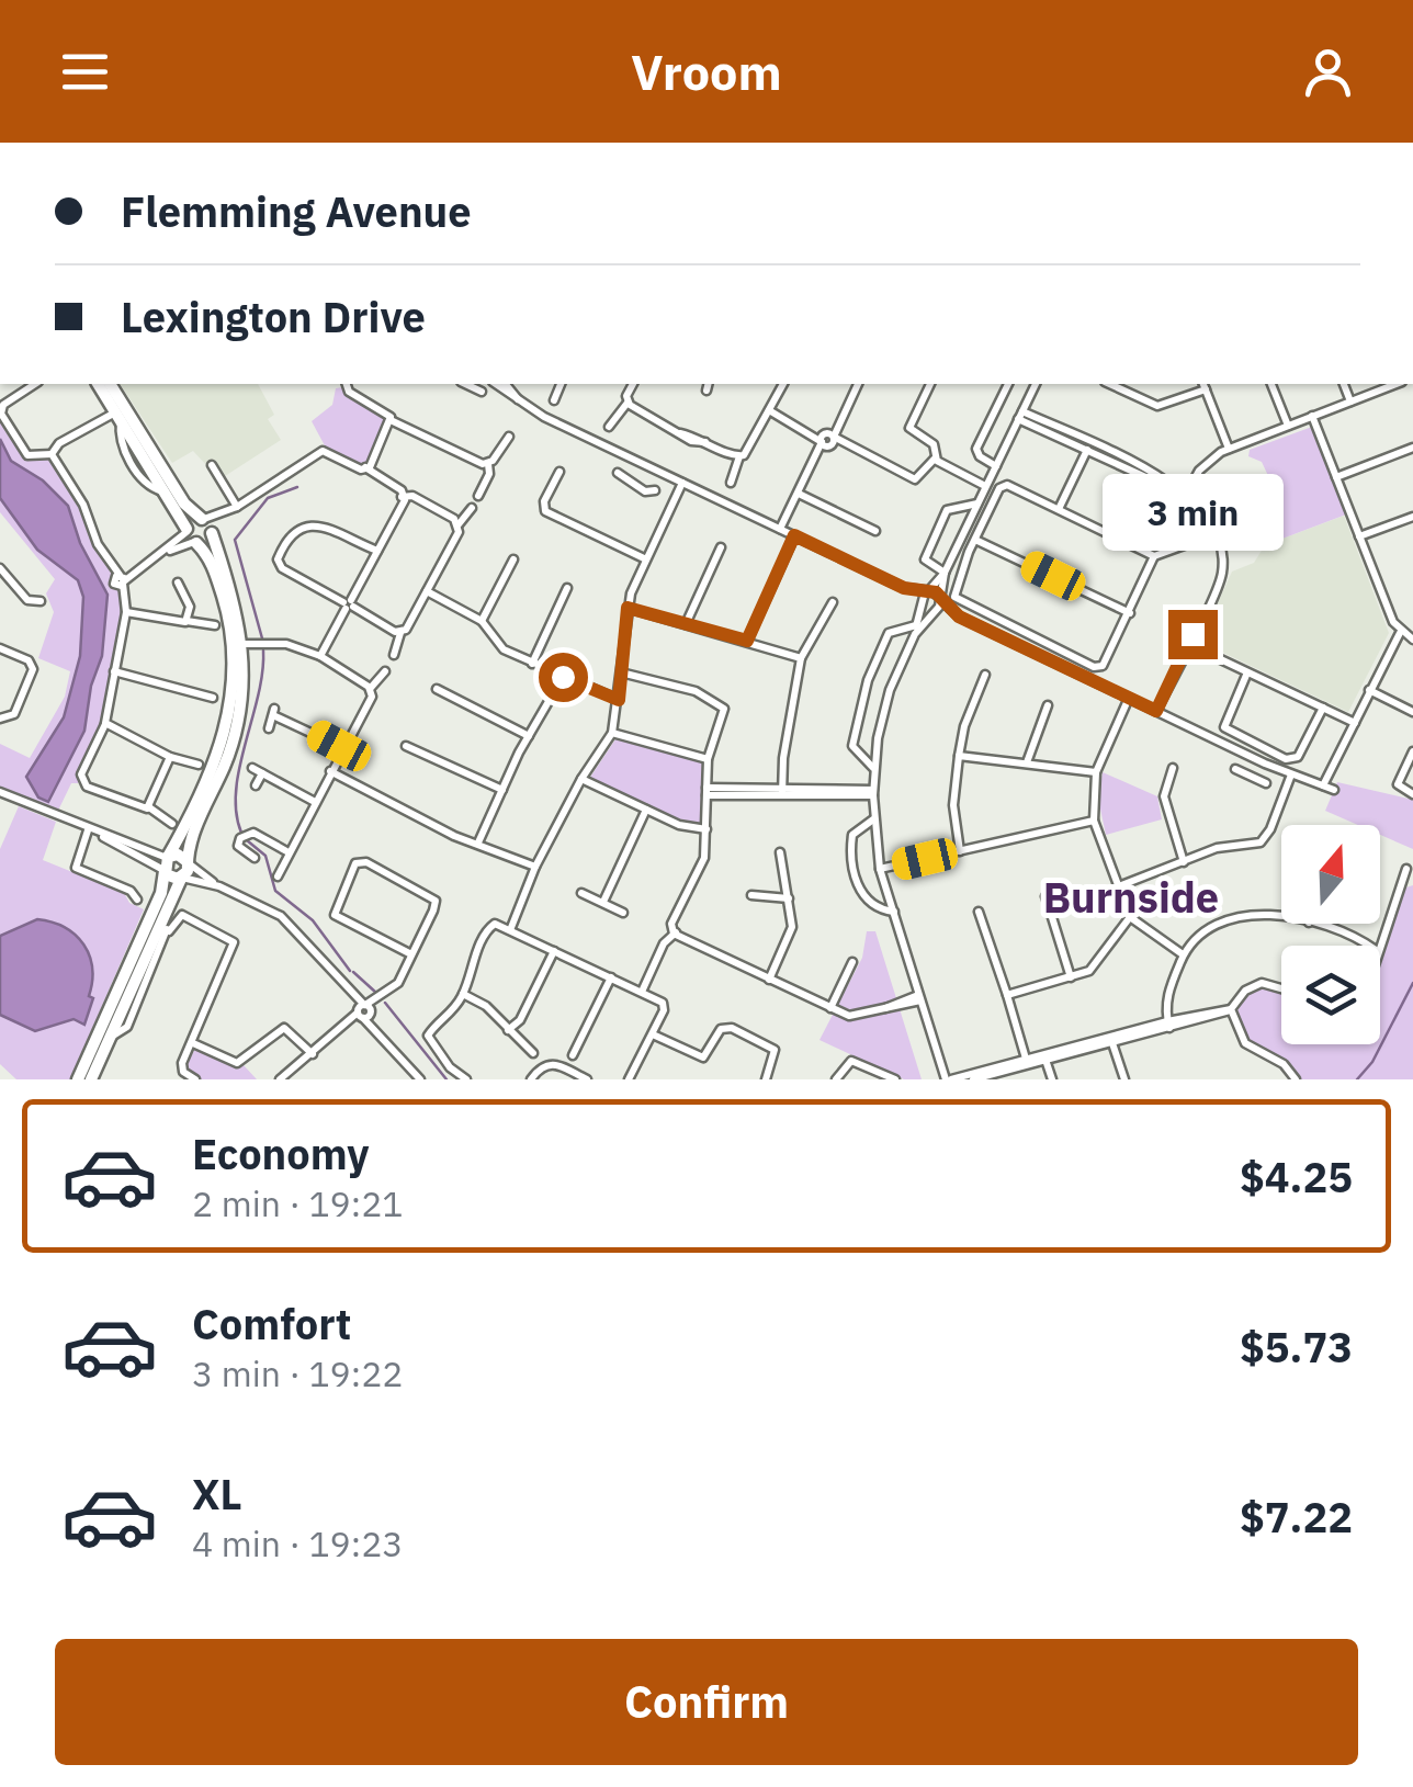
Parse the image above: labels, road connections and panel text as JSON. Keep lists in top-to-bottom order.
{
  "districts": ["Burnside"],
  "north": "top",
  "page": {
    "header": "Vroom",
    "banner": ["Flemming Avenue", "Lexington Drive"],
    "bubble": "3 min",
    "list": [
      {
        "name": "Economy",
        "note": "2 min · 19:21",
        "value": "$4.25"
      },
      {
        "name": "Comfort",
        "note": "3 min · 19:22",
        "value": "$5.73"
      },
      {
        "name": "XL",
        "note": "4 min · 19:23",
        "value": "$7.22"
      }
    ],
    "buttons": "Confirm"
  }
}
